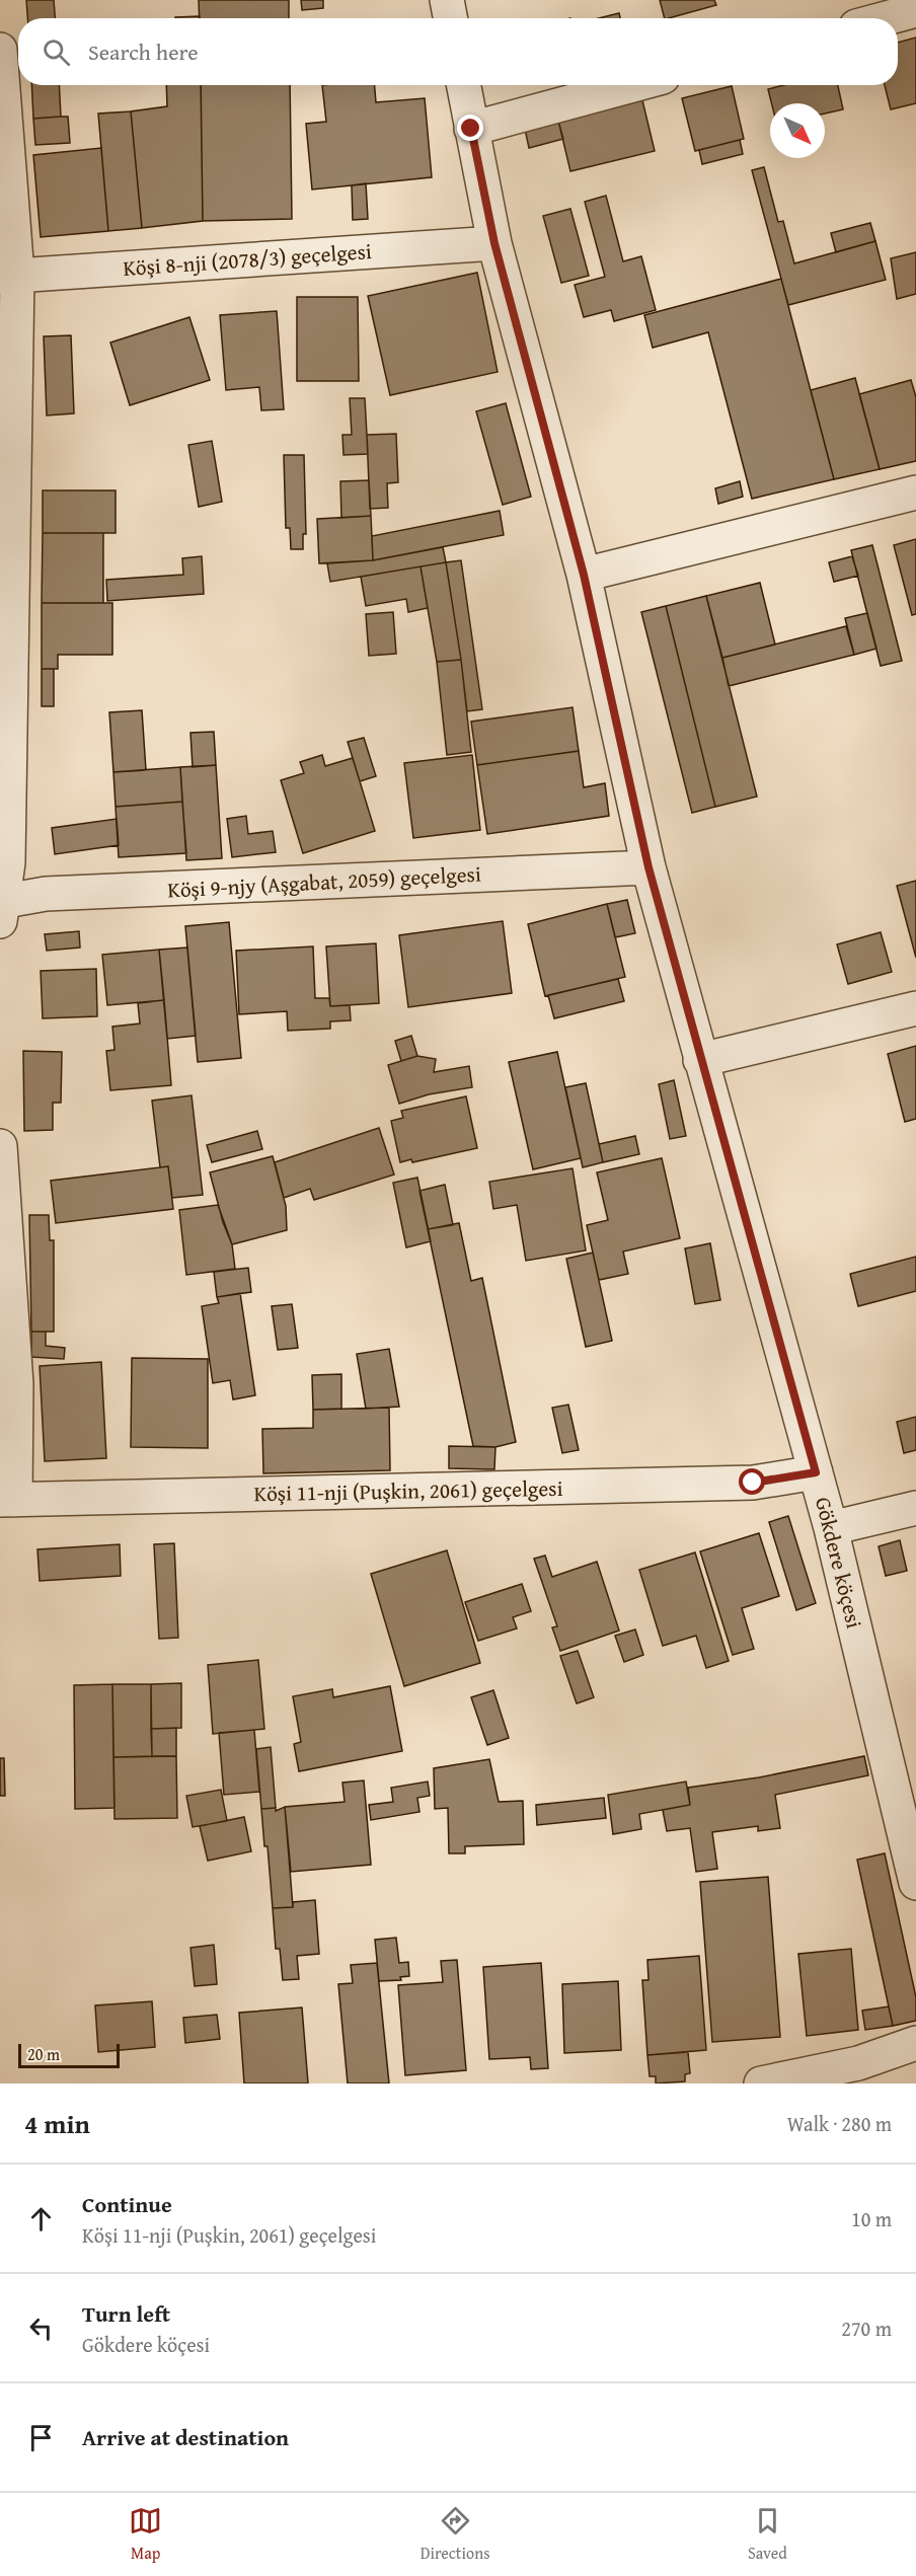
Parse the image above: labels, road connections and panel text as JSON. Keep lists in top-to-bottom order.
{
  "streets": {
    "street": [
      "Köşi 8-nji (2078/3) geçelgesi",
      "Köşi 9-njy (Aşgabat, 2059) geçelgesi",
      "Köşi 11-nji (Puşkin, 2061) geçelgesi",
      "Gökdere köçesi"
    ]
  },
  "crossings": [
    ["Köşi 8-nji (2078/3) geçelgesi", "Gökdere köçesi"],
    ["Köşi 9-njy (Aşgabat, 2059) geçelgesi", "Gökdere köçesi"],
    ["Köşi 11-nji (Puşkin, 2061) geçelgesi", "Gökdere köçesi"]
  ],
  "scale_bar": "20 m",
  "north": "bottom right",
  "page": {
    "search": "Search here",
    "scale": "20 m",
    "heading": ["4 min", "Walk · 280 m"],
    "list": [
      ["Continue", "Köşi 11-nji (Puşkin, 2061) geçelgesi", "10 m"],
      ["Turn left", "Gökdere köçesi", "270 m"],
      "Arrive at destination"
    ],
    "nav": ["Map", "Directions", "Saved"]
  }
}
